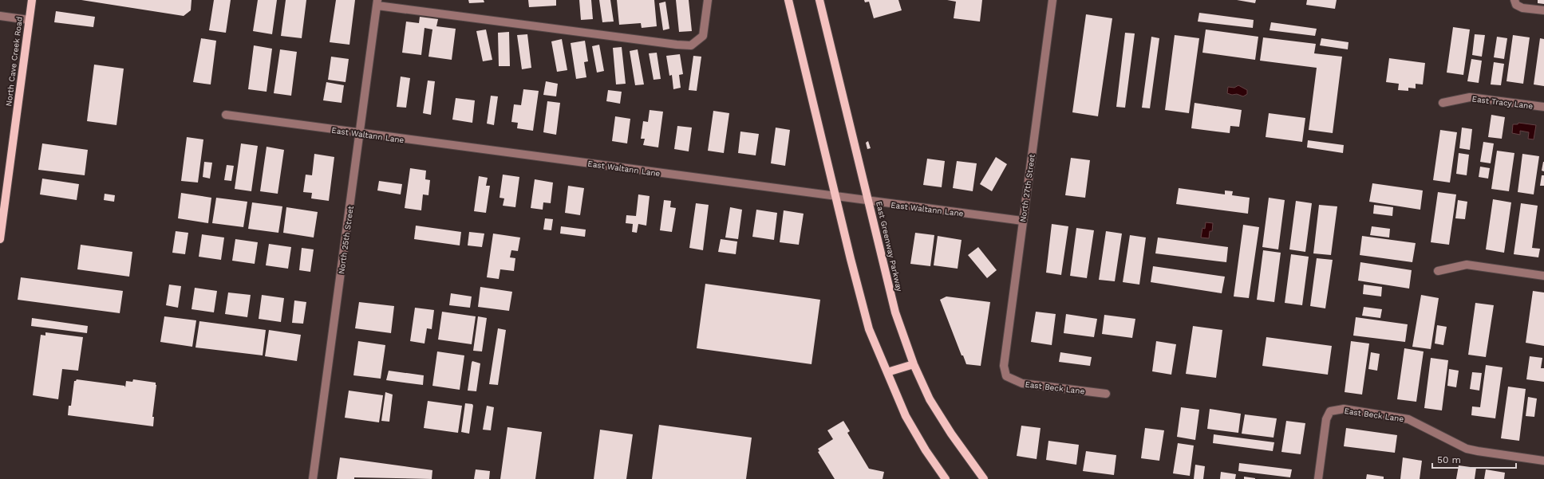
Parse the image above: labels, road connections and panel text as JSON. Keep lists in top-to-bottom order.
{
  "streets": {
    "main road": ["North Cave Creek Road", "East Greenway Parkway"],
    "street": [
      "East Tracy Lane",
      "East Waltann Lane",
      "North 27th Street",
      "North 25th Street",
      "East Beck Lane"
    ]
  },
  "crossings": [
    ["East Waltann Lane", "North 27th Street"],
    ["East Waltann Lane", "North 25th Street"],
    ["East Waltann Lane", "East Greenway Parkway"],
    ["North 27th Street", "East Beck Lane"]
  ],
  "scale_bar": "50 m"
}
